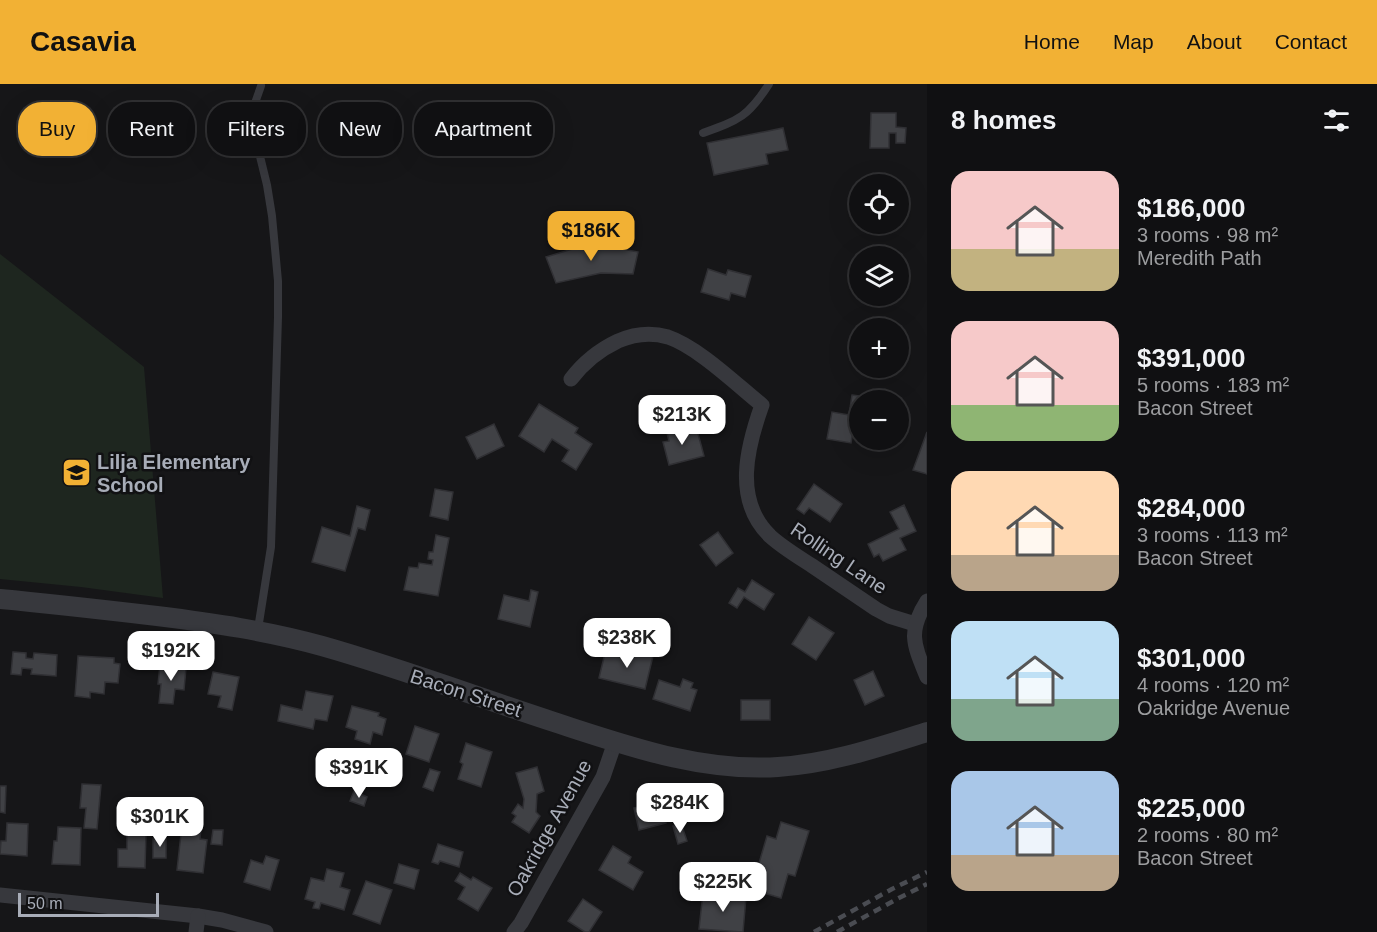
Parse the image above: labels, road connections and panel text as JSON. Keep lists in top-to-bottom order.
{
  "streets": {
    "street": ["Rolling Lane", "Bacon Street", "Oakridge Avenue"]
  },
  "crossings": [
    ["Bacon Street", "Oakridge Avenue"]
  ],
  "places": {
    "school or university": ["Lilja Elementary School"]
  },
  "scale_bar": "50 m",
  "page": {
    "header": "Casavia",
    "nav": [
      "Home",
      "Map",
      "About",
      "Contact"
    ],
    "heading": "8 homes",
    "chip": [
      "Buy",
      "Rent",
      "Filters",
      "New",
      "Apartment"
    ],
    "list": [
      {
        "name": "$186,000",
        "note": "3 rooms · 98 m² · Meredith Path"
      },
      {
        "name": "$391,000",
        "note": "5 rooms · 183 m² · Bacon Street"
      },
      {
        "name": "$284,000",
        "note": "3 rooms · 113 m² · Bacon Street"
      },
      {
        "name": "$301,000",
        "note": "4 rooms · 120 m² · Oakridge Avenue"
      },
      {
        "name": "$225,000",
        "note": "2 rooms · 80 m² · Bacon Street"
      }
    ],
    "map_buttons": ["+", "−"],
    "price": [
      "$186K",
      "$213K",
      "$238K",
      "$192K",
      "$391K",
      "$284K",
      "$301K",
      "$225K"
    ],
    "scale": "50 m"
  }
}
